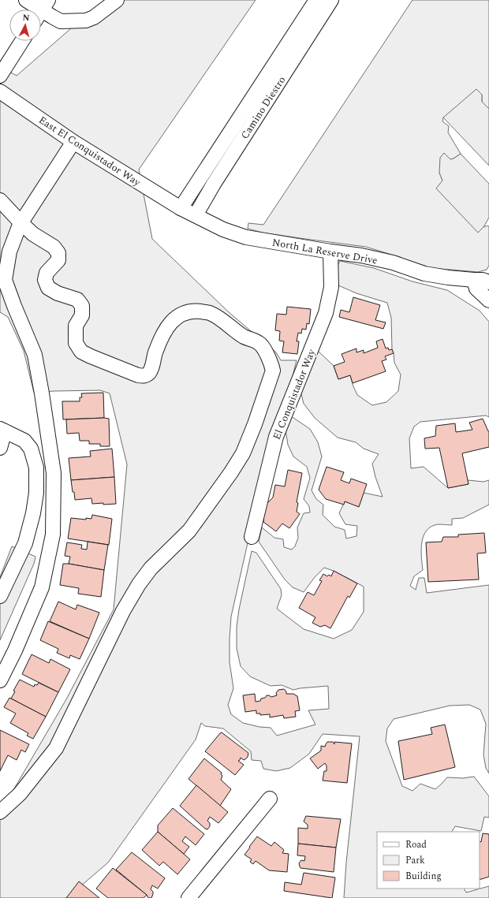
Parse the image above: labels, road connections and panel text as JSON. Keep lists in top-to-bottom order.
{
  "streets": {
    "street": [
      "Camino Diestro",
      "East El Conquistador Way",
      "North La Reserve Drive",
      "El Conquistador Way"
    ]
  },
  "crossings": [
    ["Camino Diestro", "East El Conquistador Way"],
    ["Camino Diestro", "North La Reserve Drive"],
    ["East El Conquistador Way", "North La Reserve Drive"],
    ["North La Reserve Drive", "El Conquistador Way"]
  ],
  "legend": ["Road", "Park", "Building"],
  "north": "top"
}
